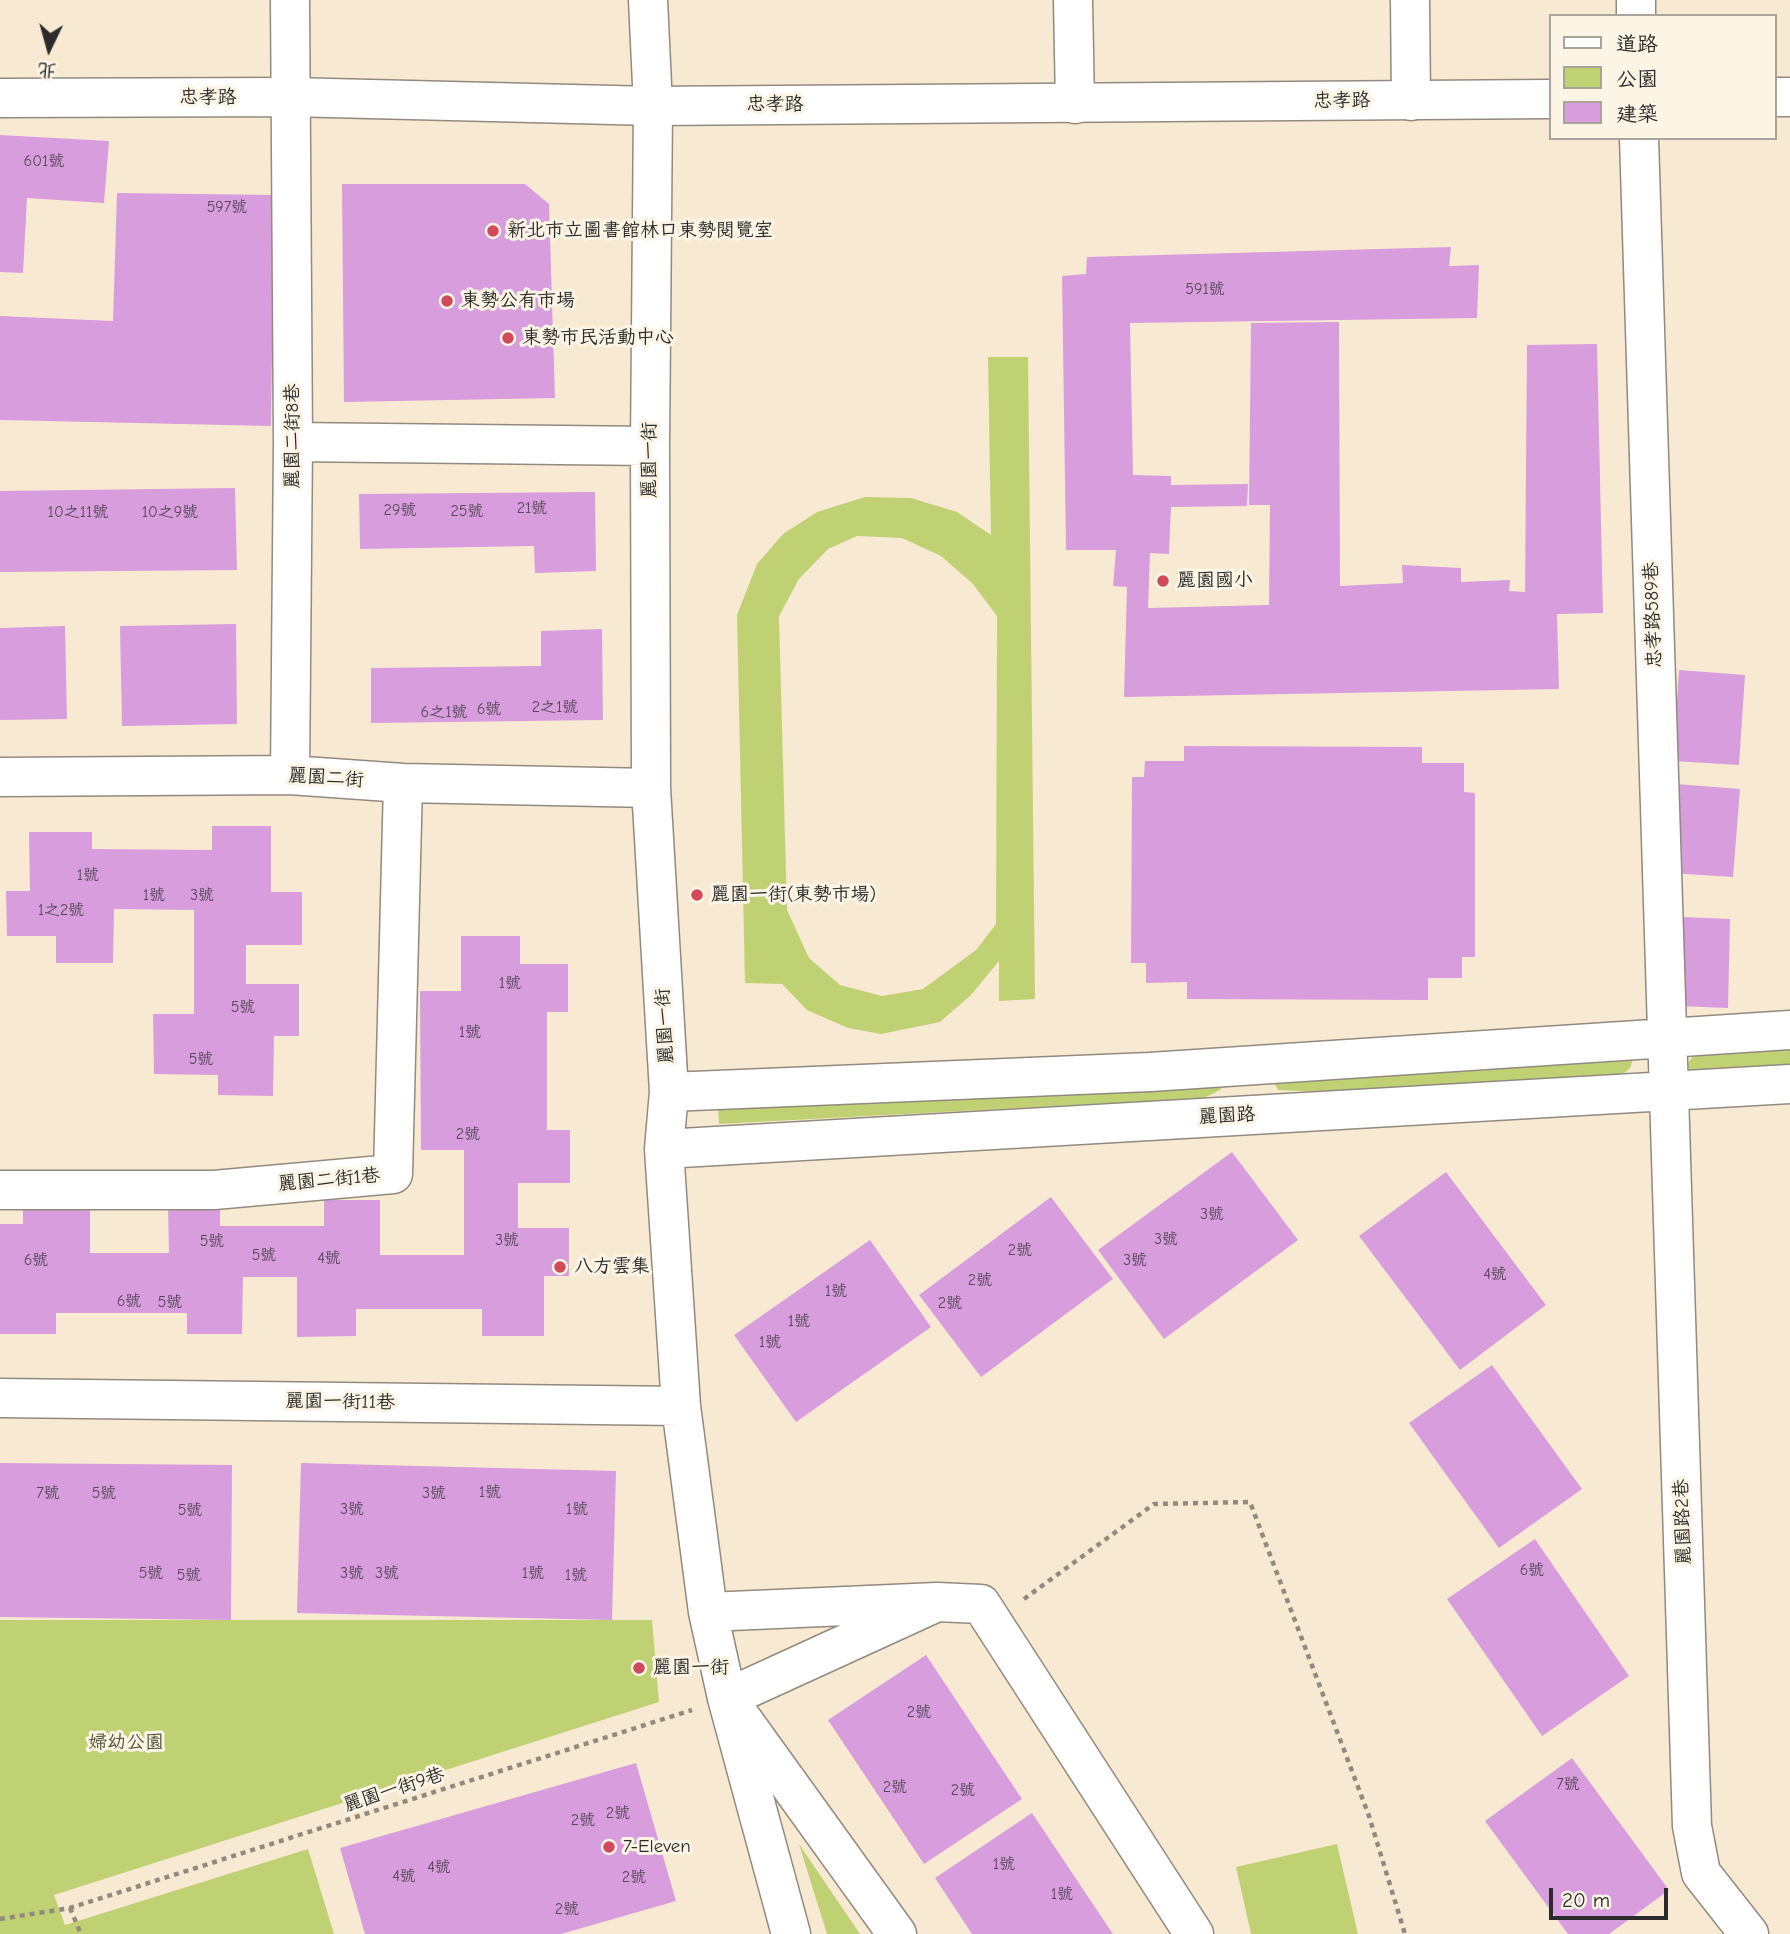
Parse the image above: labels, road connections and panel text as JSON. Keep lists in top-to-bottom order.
{
  "streets": {
    "street": [
      "忠孝路",
      "麗園二街8巷",
      "麗園一街",
      "忠孝路589巷",
      "麗園二街",
      "麗園路",
      "麗園二街1巷",
      "麗園一街11巷",
      "麗園路2巷"
    ],
    "path": ["麗園一街9巷"]
  },
  "crossings": [
    ["忠孝路", "麗園二街8巷"],
    ["忠孝路", "麗園一街"],
    ["麗園二街8巷", "麗園二街"],
    ["麗園一街", "麗園二街"],
    ["麗園一街", "麗園路"],
    ["麗園一街", "麗園一街11巷"],
    ["麗園一街", "麗園一街9巷"],
    ["忠孝路589巷", "麗園路"],
    ["忠孝路589巷", "麗園路2巷"],
    ["麗園二街", "麗園二街1巷"],
    ["麗園路", "麗園路2巷"]
  ],
  "parks": ["婦幼公園"],
  "places": [
    "新北市立圖書館林口東勢閱覽室",
    "東勢公有市場",
    "東勢市民活動中心",
    "麗園國小",
    "麗園一街(東勢市場)",
    "八方雲集",
    "麗園一街",
    "7-Eleven"
  ],
  "house_numbers": [
    "601號",
    "597號",
    "591號",
    "21號",
    "29號",
    "25號",
    "10之11號",
    "10之9號",
    "2之1號",
    "6號",
    "6之1號",
    "1號",
    "1號",
    "3號",
    "1之2號",
    "1號",
    "5號",
    "1號",
    "5號",
    "2號",
    "3號",
    "3號",
    "3號",
    "5號",
    "2號",
    "5號",
    "4號",
    "6號",
    "3號",
    "4號",
    "2號",
    "1號",
    "6號",
    "5號",
    "2號",
    "1號",
    "1號",
    "1號",
    "7號",
    "5號",
    "3號",
    "3號",
    "1號",
    "5號",
    "6號",
    "5號",
    "3號",
    "3號",
    "1號",
    "5號",
    "1號",
    "2號",
    "7號",
    "2號",
    "2號",
    "2號",
    "2號",
    "1號",
    "4號",
    "4號",
    "2號",
    "1號",
    "2號"
  ],
  "legend": ["道路", "公園", "建築"],
  "scale_bar": "20 m",
  "north": "bottom"
}
